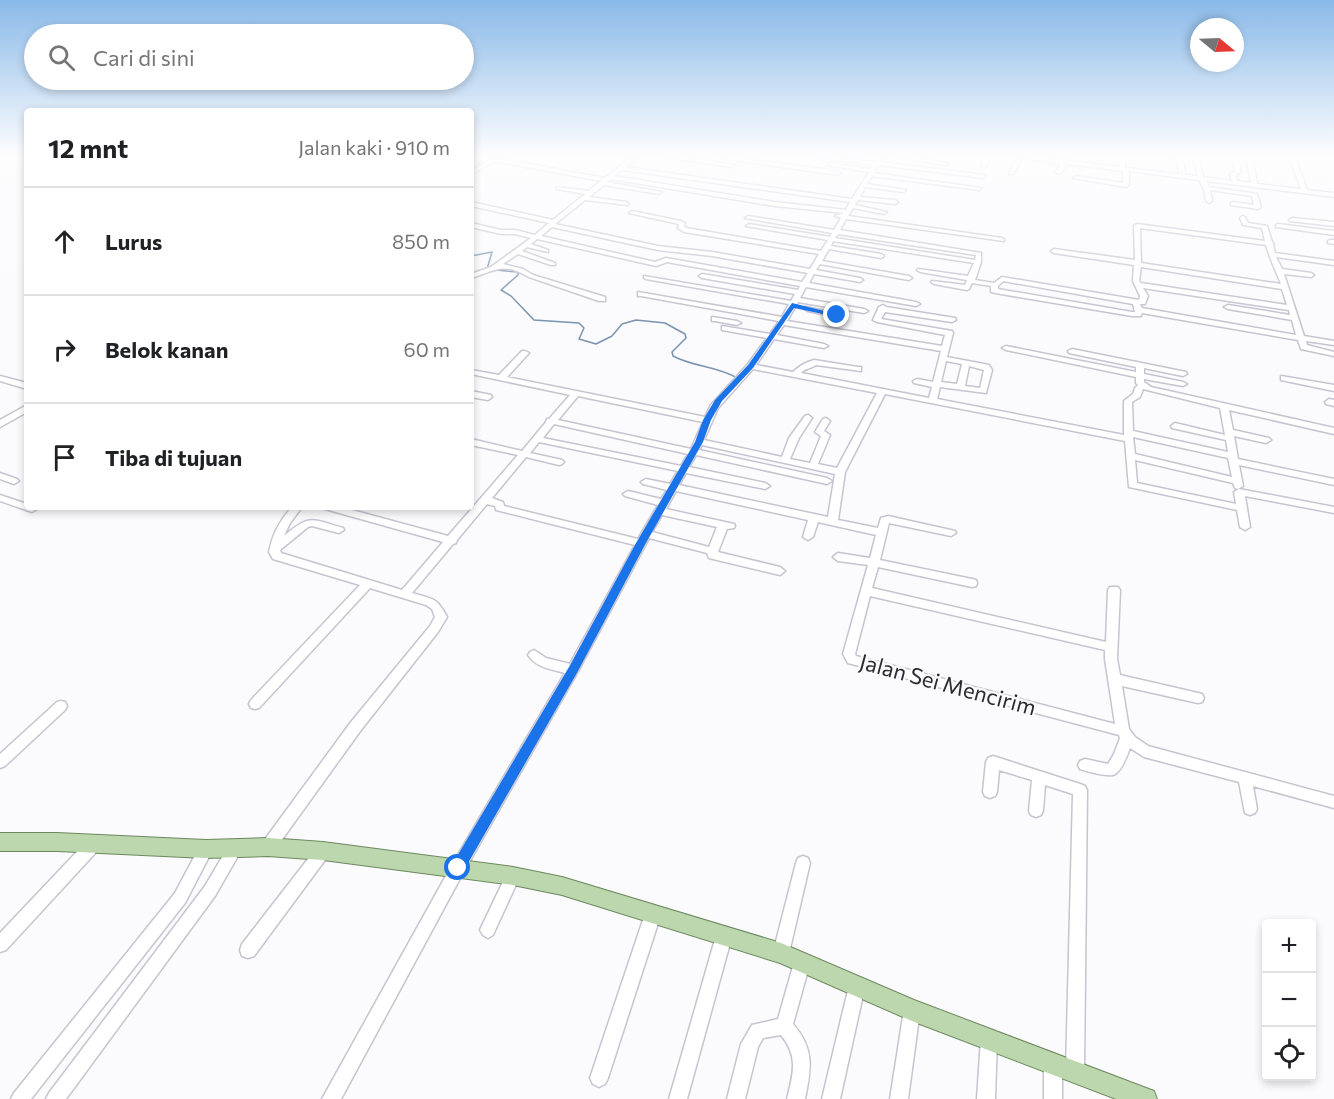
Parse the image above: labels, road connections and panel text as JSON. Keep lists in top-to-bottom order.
{
  "streets": {
    "street": ["Jalan Sei Mencirim"]
  },
  "north": "right",
  "page": {
    "search": "Cari di sini",
    "heading": ["12 mnt", "Jalan kaki · 910 m"],
    "list": [
      ["Lurus", "850 m"],
      ["Belok kanan", "60 m"],
      "Tiba di tujuan"
    ],
    "map_buttons": ["+", "−"]
  }
}
